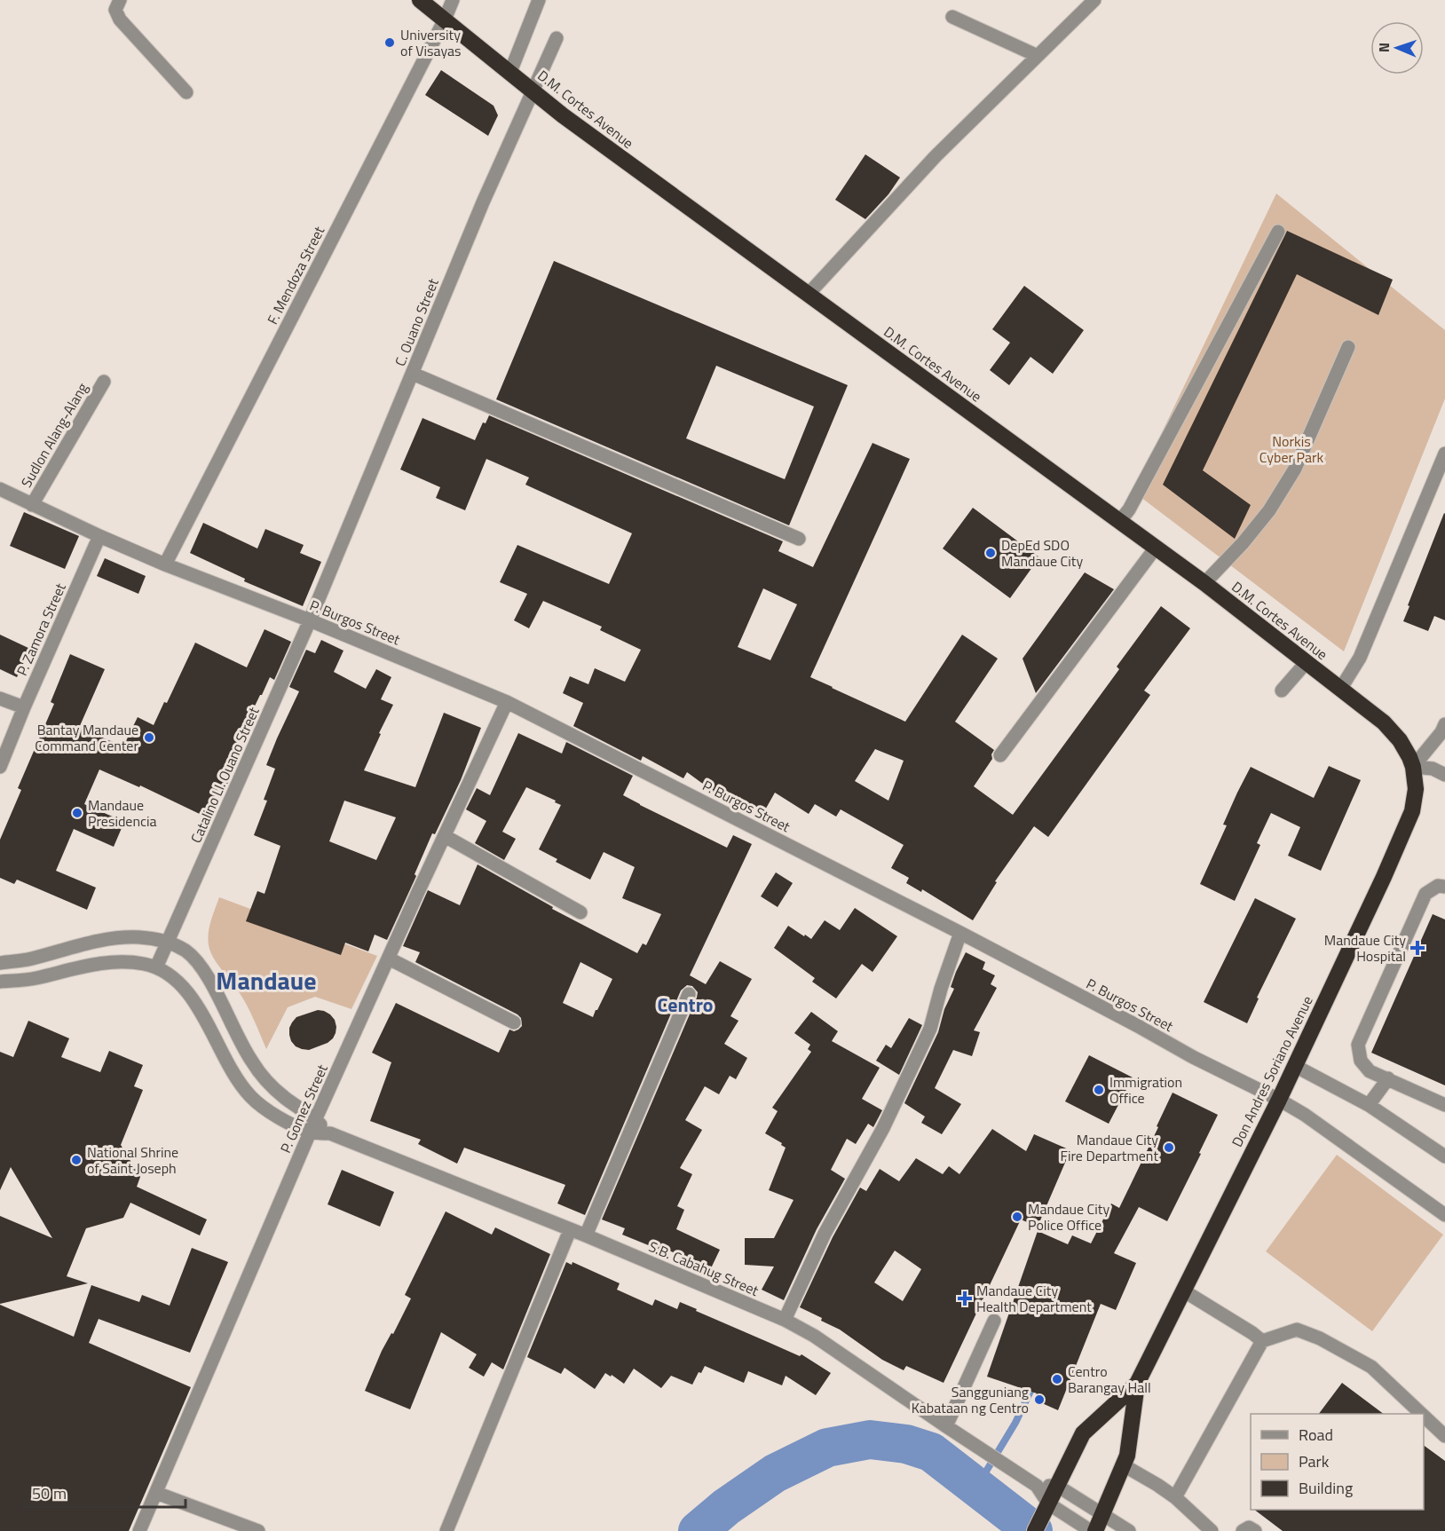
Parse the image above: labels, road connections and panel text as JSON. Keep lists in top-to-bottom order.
{
  "streets": {
    "highway": ["D.M. Cortes Avenue", "Don Andres Soriano Avenue"],
    "street": [
      "F. Mendoza Street",
      "C. Ouano Street",
      "Sudlon Alang-Alang",
      "P. Burgos Street",
      "P. Zamora Street",
      "Catalino Ll. Ouano Street",
      "P. Gomez Street",
      "S.B. Cabahug Street"
    ]
  },
  "crossings": [
    ["D.M. Cortes Avenue", "F. Mendoza Street"],
    ["D.M. Cortes Avenue", "C. Ouano Street"],
    ["D.M. Cortes Avenue", "Don Andres Soriano Avenue"],
    ["F. Mendoza Street", "P. Burgos Street"],
    ["C. Ouano Street", "P. Burgos Street"],
    ["C. Ouano Street", "Catalino Ll. Ouano Street"],
    ["Sudlon Alang-Alang", "P. Burgos Street"],
    ["P. Burgos Street", "P. Zamora Street"],
    ["P. Burgos Street", "Catalino Ll. Ouano Street"],
    ["P. Burgos Street", "Don Andres Soriano Avenue"],
    ["P. Burgos Street", "P. Gomez Street"],
    ["Catalino Ll. Ouano Street", "S.B. Cabahug Street"],
    ["Don Andres Soriano Avenue", "S.B. Cabahug Street"],
    ["P. Gomez Street", "S.B. Cabahug Street"]
  ],
  "districts": ["Mandaue", "Centro"],
  "parks": ["Norkis Cyber Park"],
  "places": {
    "other": [
      "University of Visayas",
      "DepEd SDO Mandaue City",
      "Bantay Mandaue Command Center",
      "Mandaue Presidencia",
      "Immigration Office",
      "Mandaue City Fire Department",
      "National Shrine of Saint Joseph",
      "Mandaue City Police Office",
      "Centro Barangay Hall",
      "Sangguniang Kabataan ng Centro"
    ],
    "health": ["Mandaue City Hospital", "Mandaue City Health Department"]
  },
  "legend": ["Road", "Park", "Building"],
  "scale_bar": "50 m",
  "north": "left"
}
